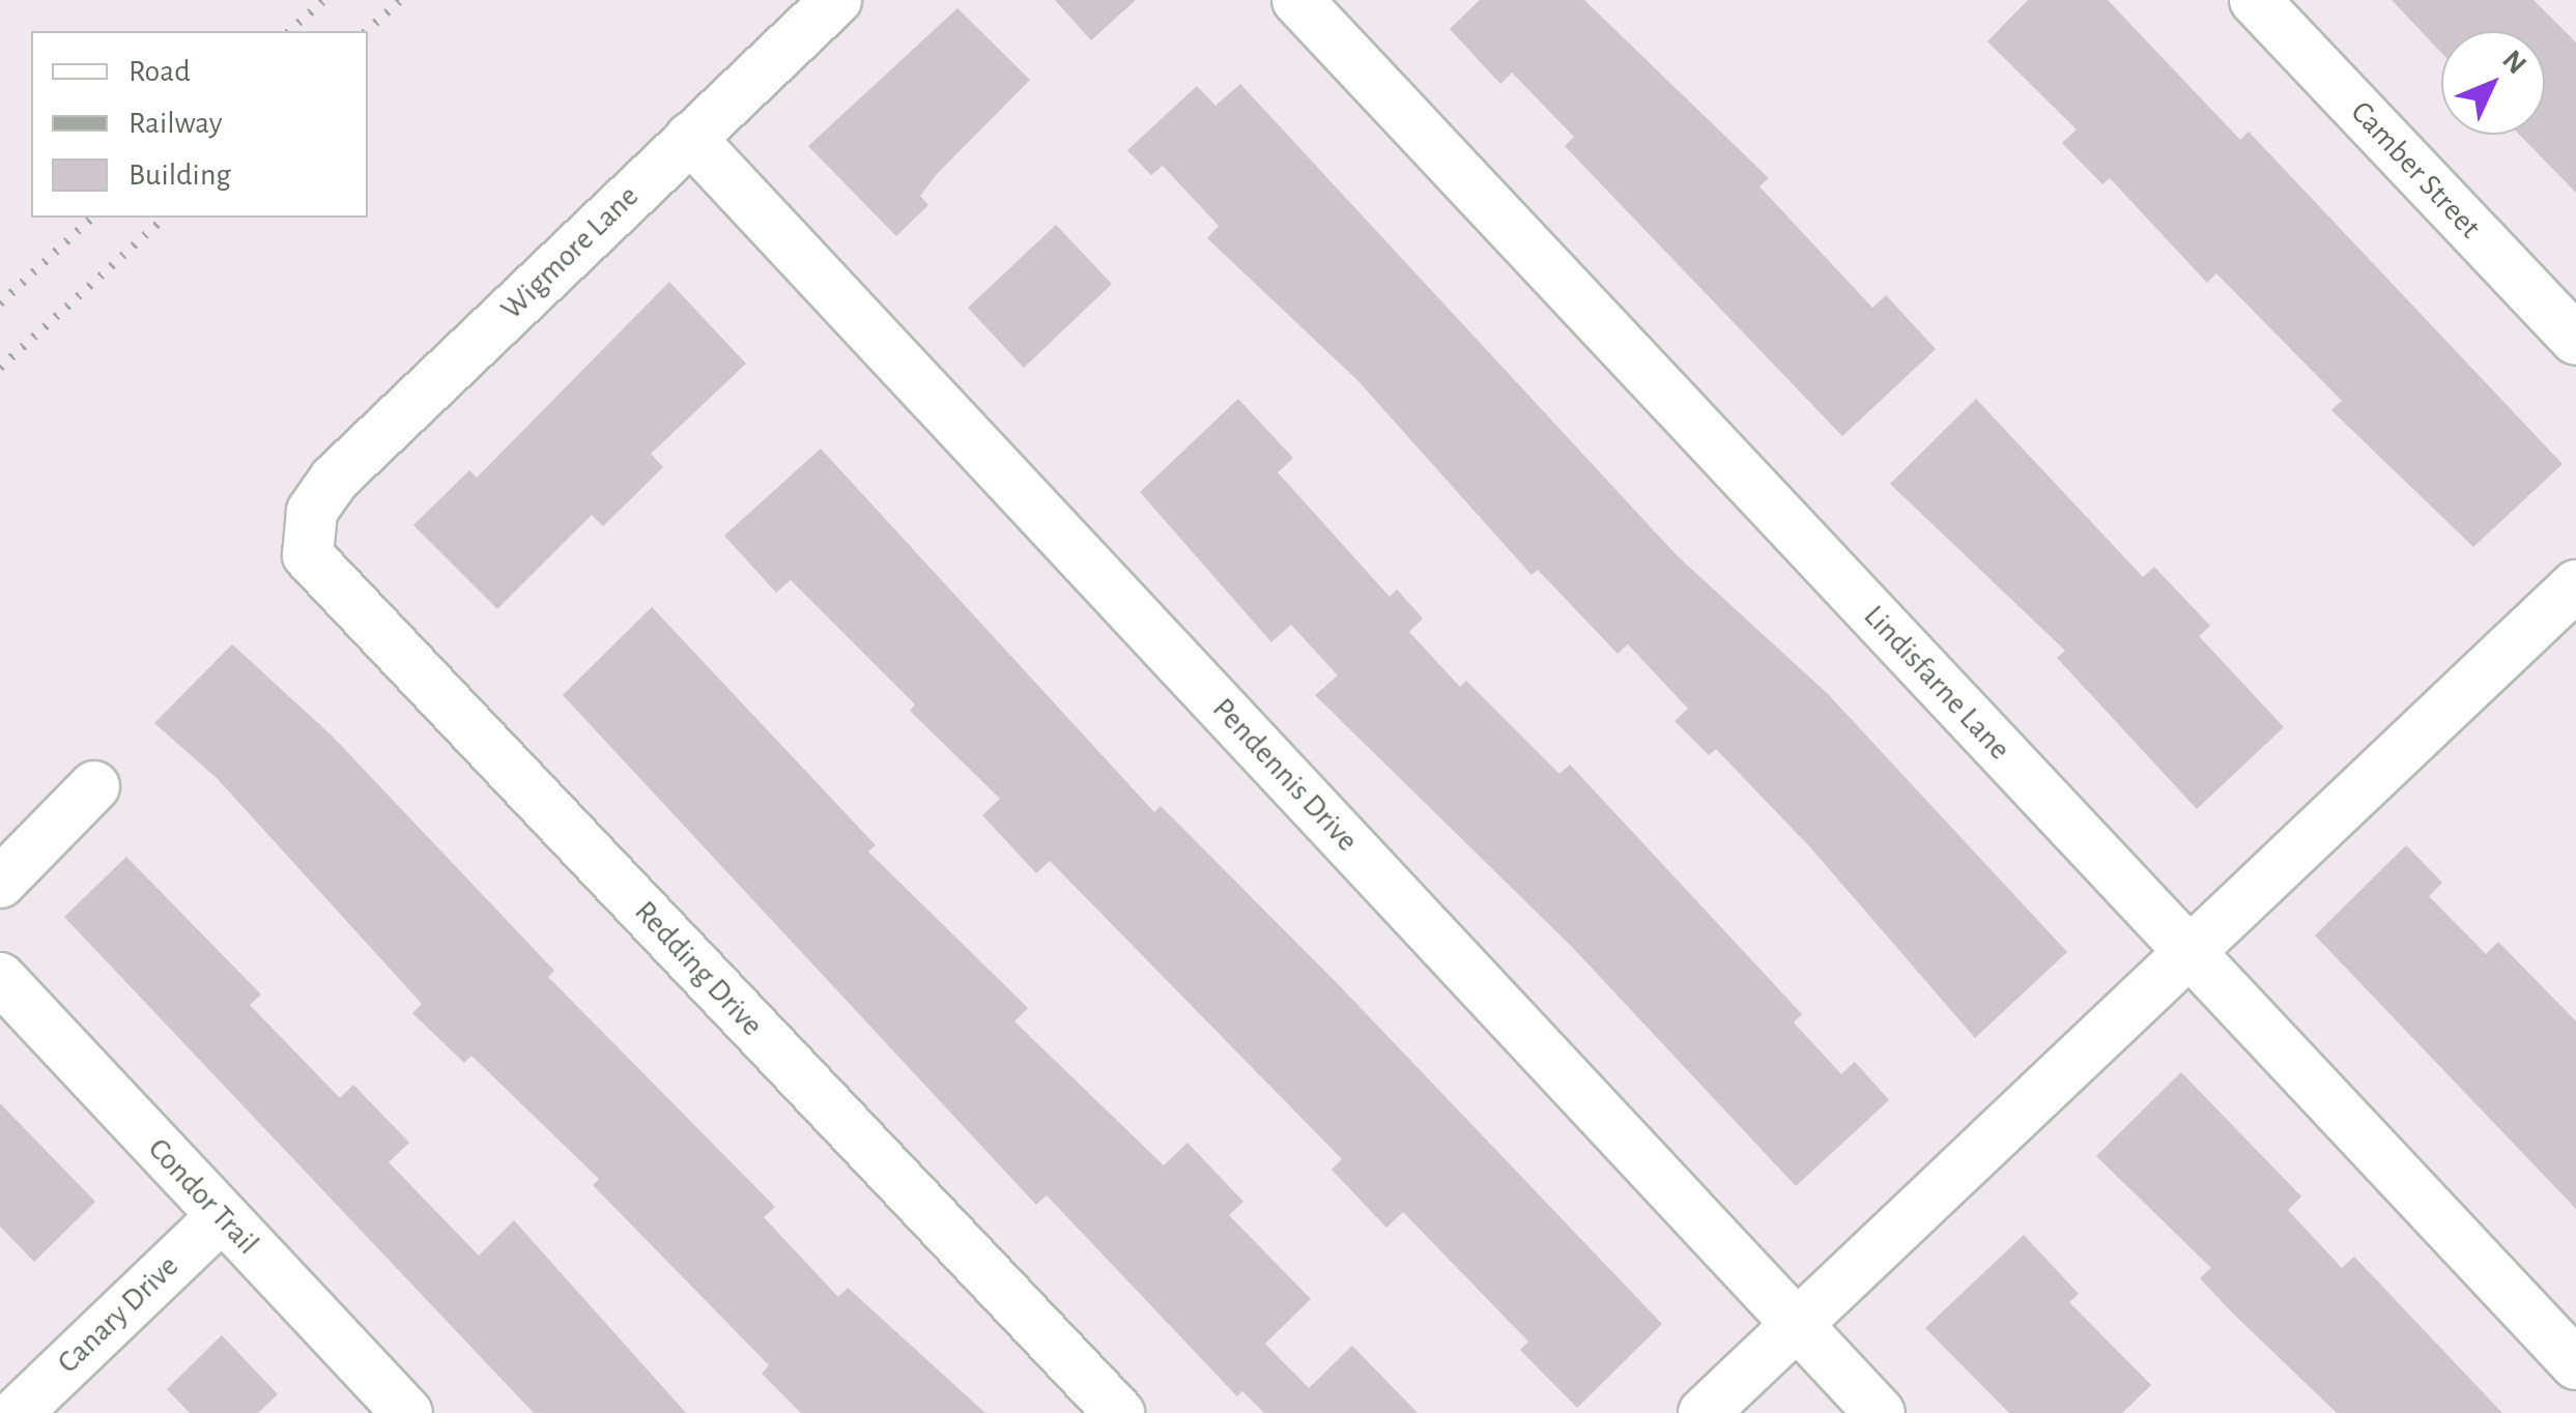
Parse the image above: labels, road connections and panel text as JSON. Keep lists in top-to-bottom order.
{
  "streets": {
    "street": [
      "Camber Street",
      "Wigmore Lane",
      "Lindisfarne Lane",
      "Pendennis Drive",
      "Redding Drive",
      "Condor Trail",
      "Canary Drive"
    ]
  },
  "crossings": [
    ["Wigmore Lane", "Pendennis Drive"],
    ["Wigmore Lane", "Redding Drive"],
    ["Condor Trail", "Canary Drive"]
  ],
  "legend": ["Road", "Railway", "Building"],
  "north": "top right"
}
